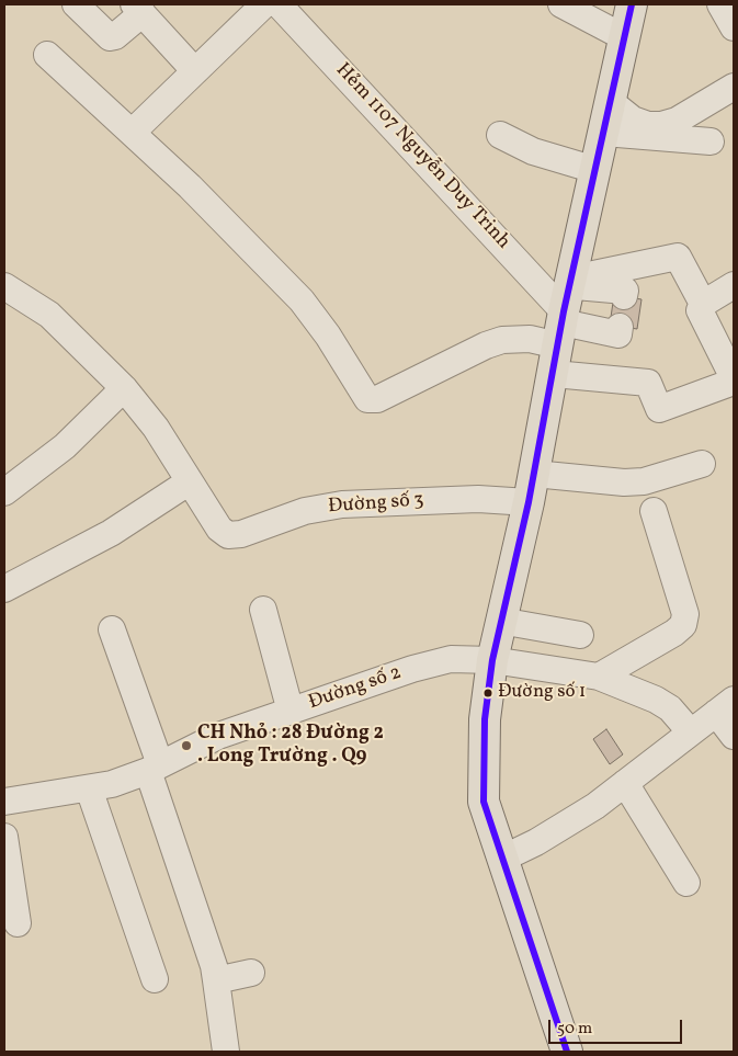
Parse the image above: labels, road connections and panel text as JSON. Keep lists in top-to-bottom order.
{
  "streets": {
    "street": ["Hẻm 1107 Nguyễn Duy Trinh", "Đường số 3", "Đường số 2"]
  },
  "places": ["Đường số 1", "CH Nhỏ : 28 Đường 2 . Long Trường . Q9"],
  "scale_bar": "50 m"
}
